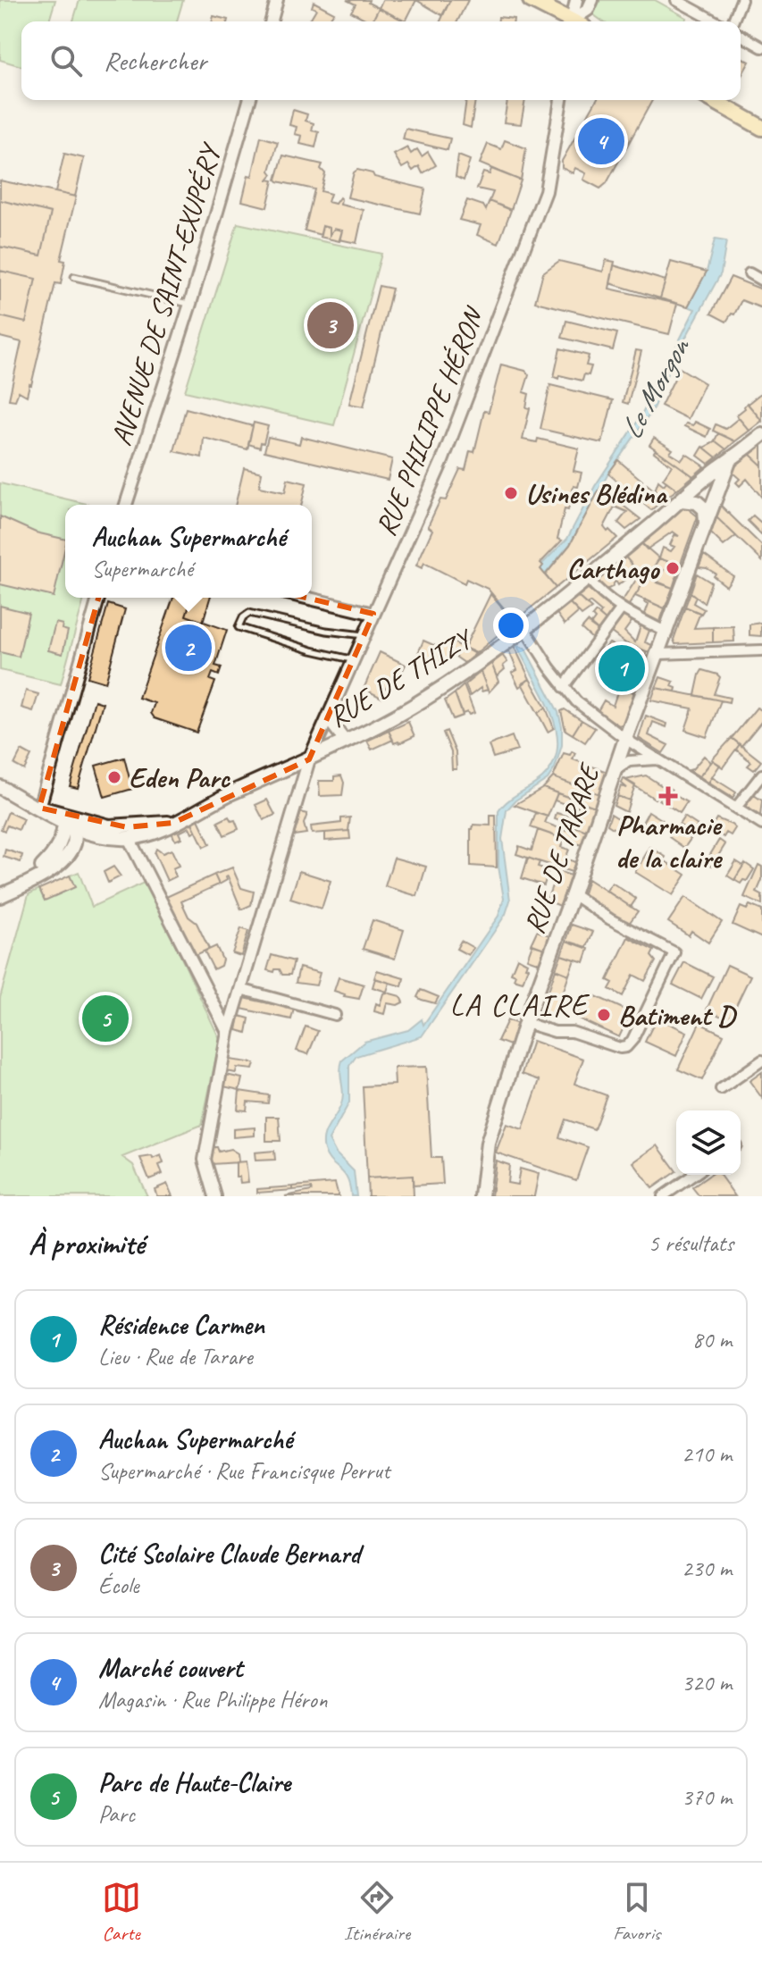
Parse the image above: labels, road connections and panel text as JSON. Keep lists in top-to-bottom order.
{
  "streets": {
    "main road": ["RUE DE THIZY", "RUE DE TARARE"],
    "street": ["AVENUE DE SAINT-EXUPÉRY", "RUE PHILIPPE HÉRON"]
  },
  "crossings": [
    ["RUE PHILIPPE HÉRON", "RUE DE THIZY"],
    ["RUE DE THIZY", "RUE DE TARARE"]
  ],
  "districts": ["LA CLAIRE"],
  "water": ["Le Morgon"],
  "places": {
    "other": [
      "Usines Blédina",
      "Carthago",
      "Eden Parc",
      "Batiment D"
    ],
    "health": ["Pharmacie de la claire"]
  },
  "page": {
    "search": "Rechercher",
    "pins": [
      "4",
      "3",
      "2",
      "1",
      "5"
    ],
    "popup": ["Auchan Supermarché", "Supermarché"],
    "heading": ["À proximité", "5 résultats"],
    "list": [
      {
        "mark": "1",
        "name": "Résidence Carmen",
        "note": "Lieu · Rue de Tarare",
        "value": "80 m"
      },
      {
        "mark": "2",
        "name": "Auchan Supermarché",
        "note": "Supermarché · Rue Francisque Perrut",
        "value": "210 m"
      },
      {
        "mark": "3",
        "name": "Cité Scolaire Claude Bernard",
        "note": "École",
        "value": "230 m"
      },
      {
        "mark": "4",
        "name": "Marché couvert",
        "note": "Magasin · Rue Philippe Héron",
        "value": "320 m"
      },
      {
        "mark": "5",
        "name": "Parc de Haute-Claire",
        "note": "Parc",
        "value": "370 m"
      }
    ],
    "nav": ["Carte", "Itinéraire", "Favoris"]
  }
}
